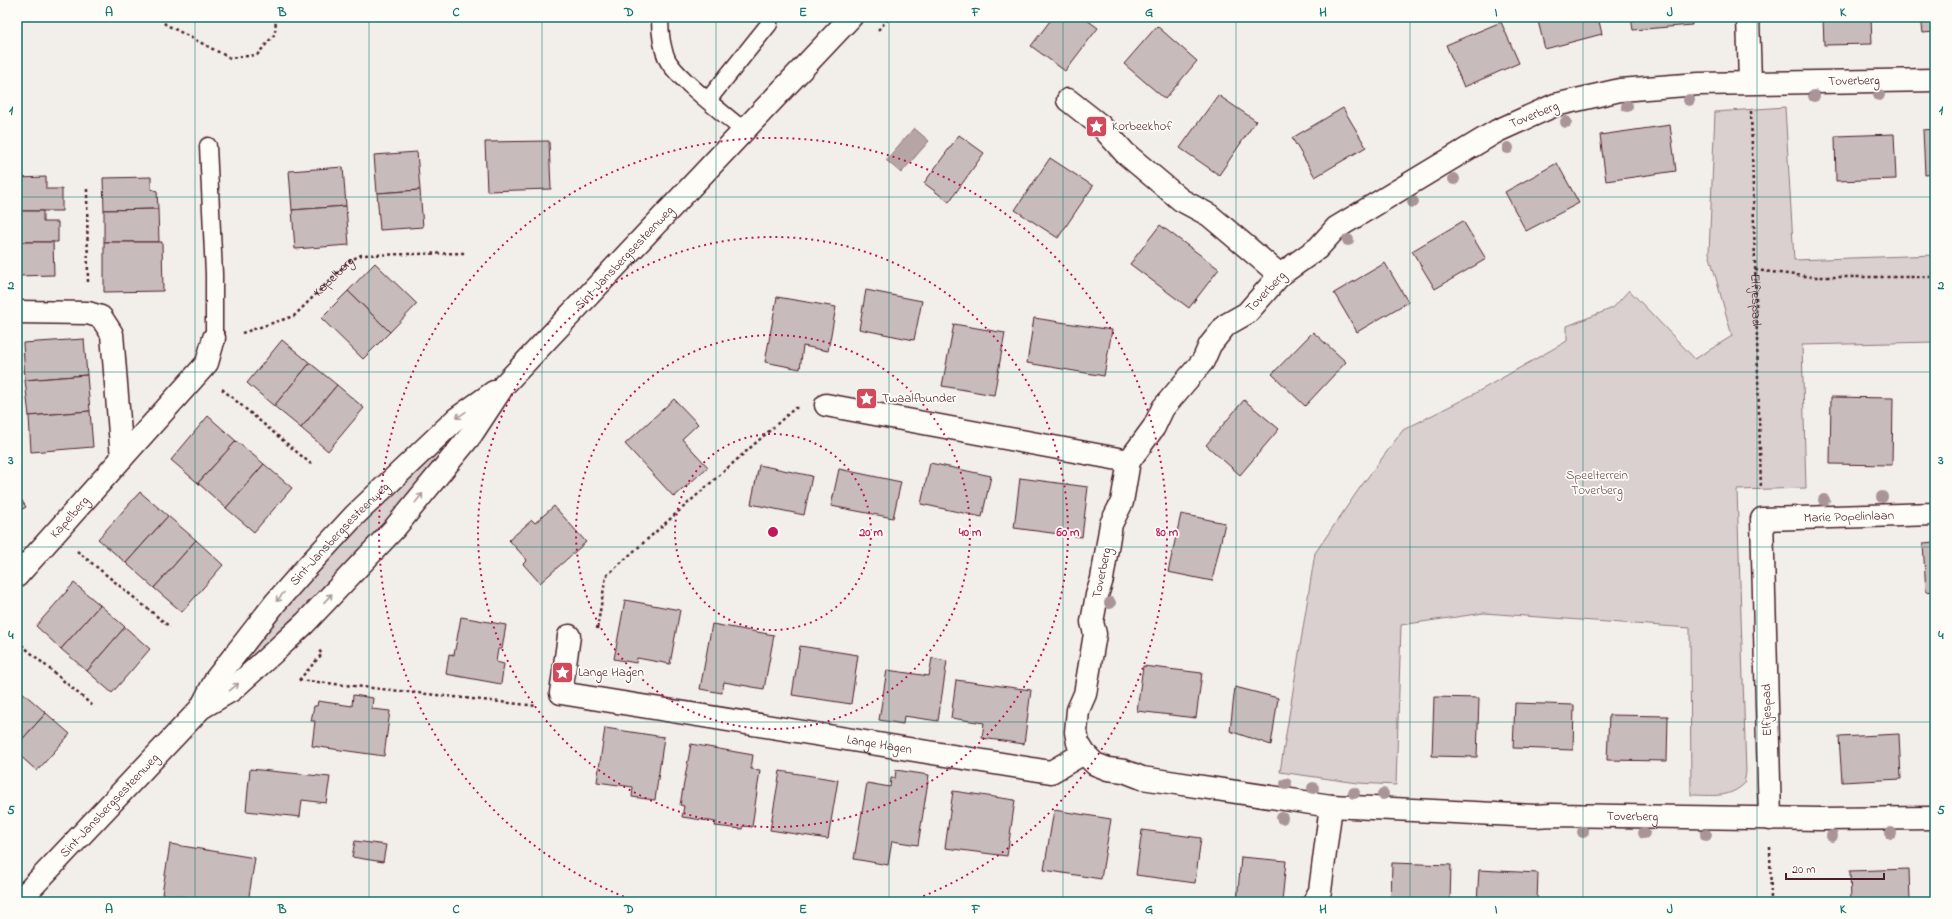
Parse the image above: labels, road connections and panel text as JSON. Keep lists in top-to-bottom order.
{
  "streets": {
    "street": [
      "Toverberg",
      "Sint-Jansbergsesteenweg",
      "Kapelberg",
      "Elfjespad",
      "Marie Popelinlaan",
      "Lange Hagen"
    ]
  },
  "crossings": [
    ["Toverberg", "Elfjespad"],
    ["Toverberg", "Lange Hagen"],
    ["Elfjespad", "Marie Popelinlaan"]
  ],
  "parks": ["Speelterrein Toverberg"],
  "places": {
    "place": ["Korbeekhof", "Twaalfbunder", "Lange Hagen"]
  },
  "scale_bar": "20 m",
  "grid": {
    "columns": [
      "A",
      "B",
      "C",
      "D",
      "E",
      "F",
      "G",
      "H",
      "I",
      "J",
      "K"
    ],
    "rows": [
      "1",
      "2",
      "3",
      "4",
      "5"
    ]
  },
  "rings": [
    "20 m",
    "40 m",
    "60 m",
    "80 m"
  ]
}
